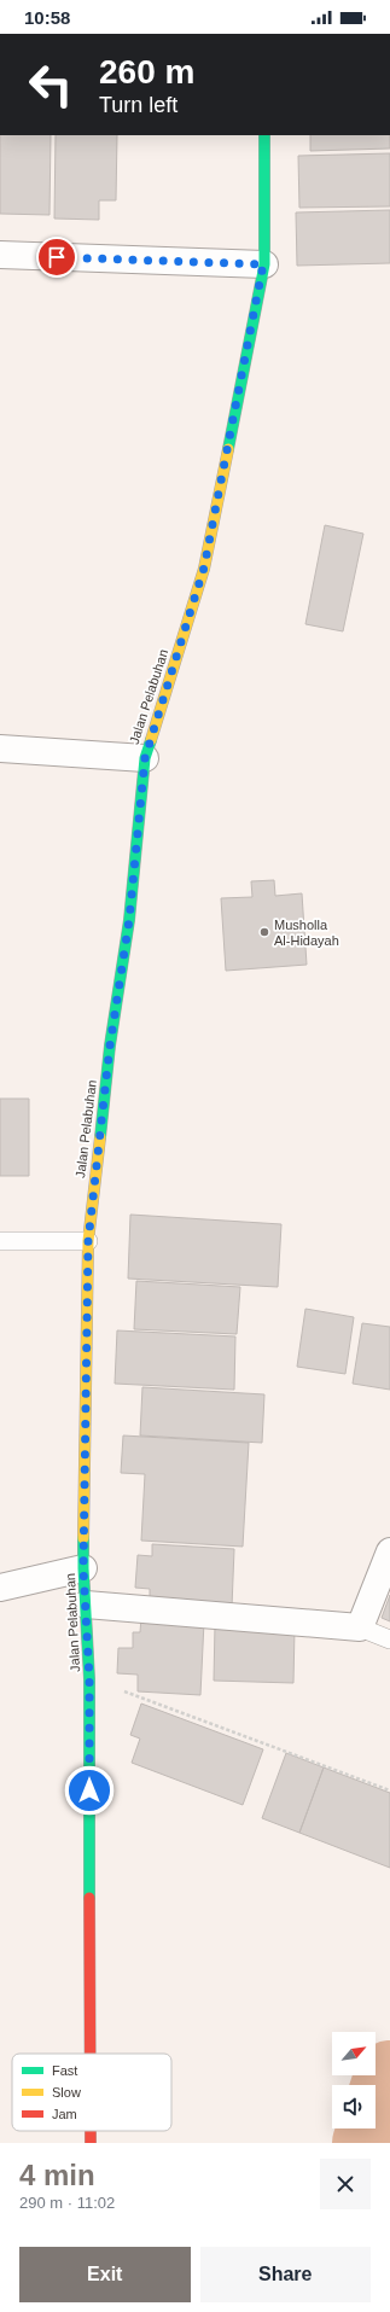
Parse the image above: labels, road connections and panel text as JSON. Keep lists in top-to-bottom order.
{
  "streets": {
    "street": ["Jalan Pelabuhan"]
  },
  "places": ["Musholla Al-Hidayah"],
  "legend": ["Fast", "Slow", "Jam"],
  "north": "top right",
  "page": {
    "status": "10:58",
    "turn": ["260 m", "Turn left"],
    "heading": ["4 min", "290 m · 11:02"],
    "buttons": ["Exit", "Share"]
  }
}
